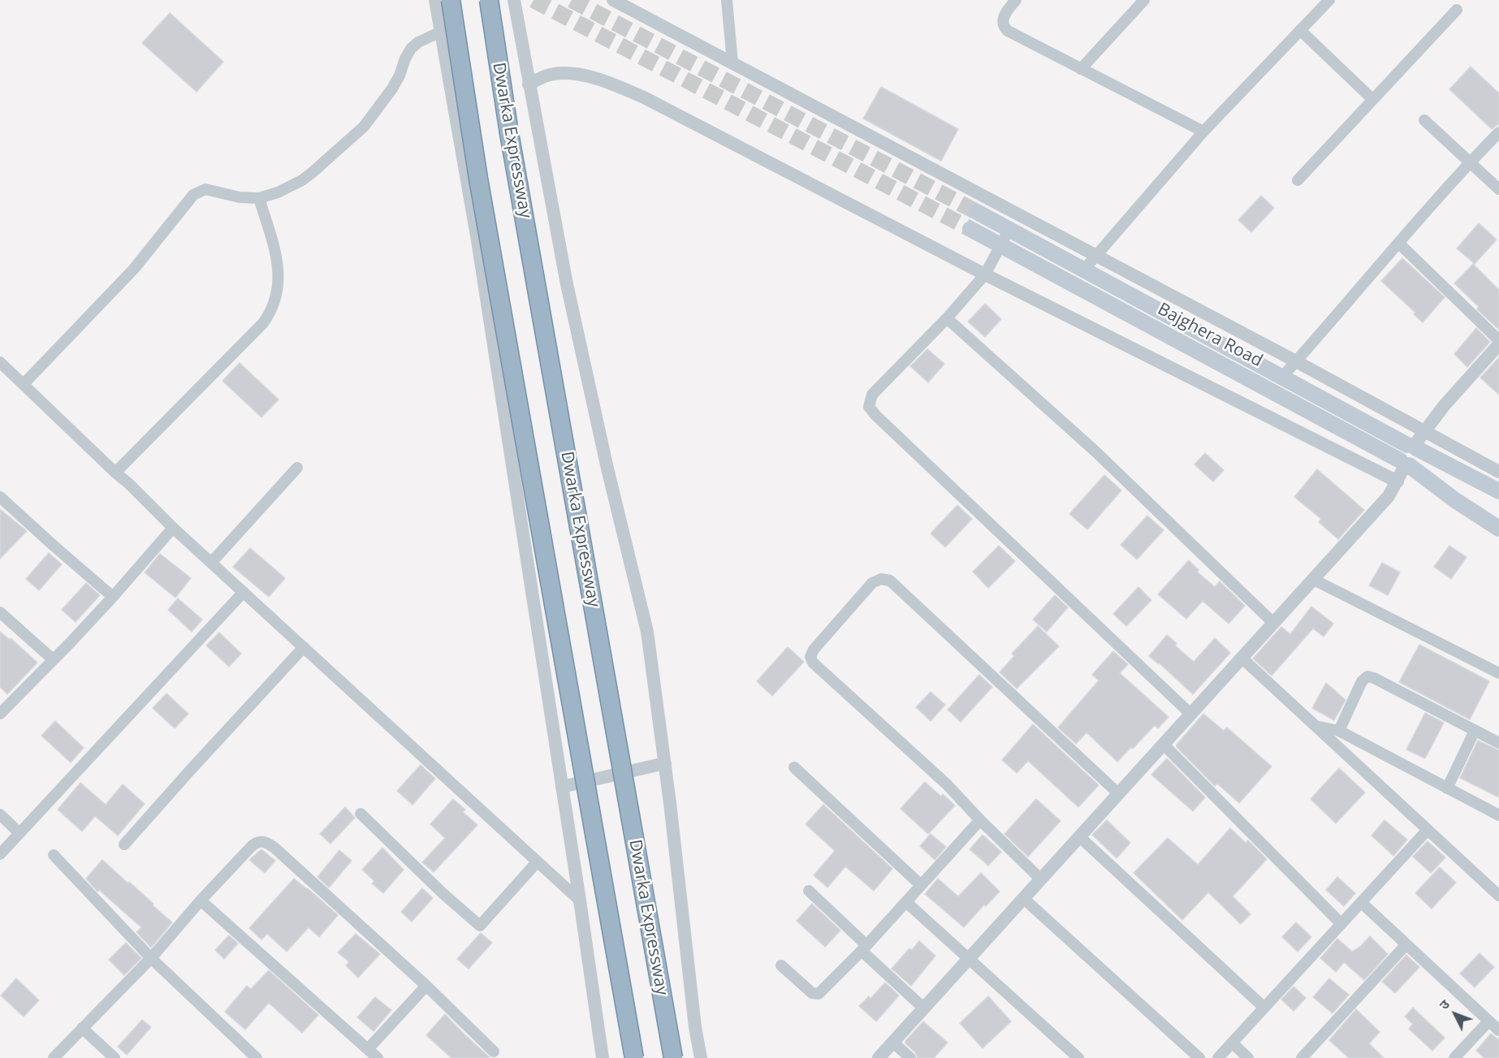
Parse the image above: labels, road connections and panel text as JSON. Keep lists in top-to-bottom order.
{
  "streets": {
    "highway": ["Dwarka Expressway"],
    "main road": ["Bajghera Road"]
  },
  "north": "top left"
}
